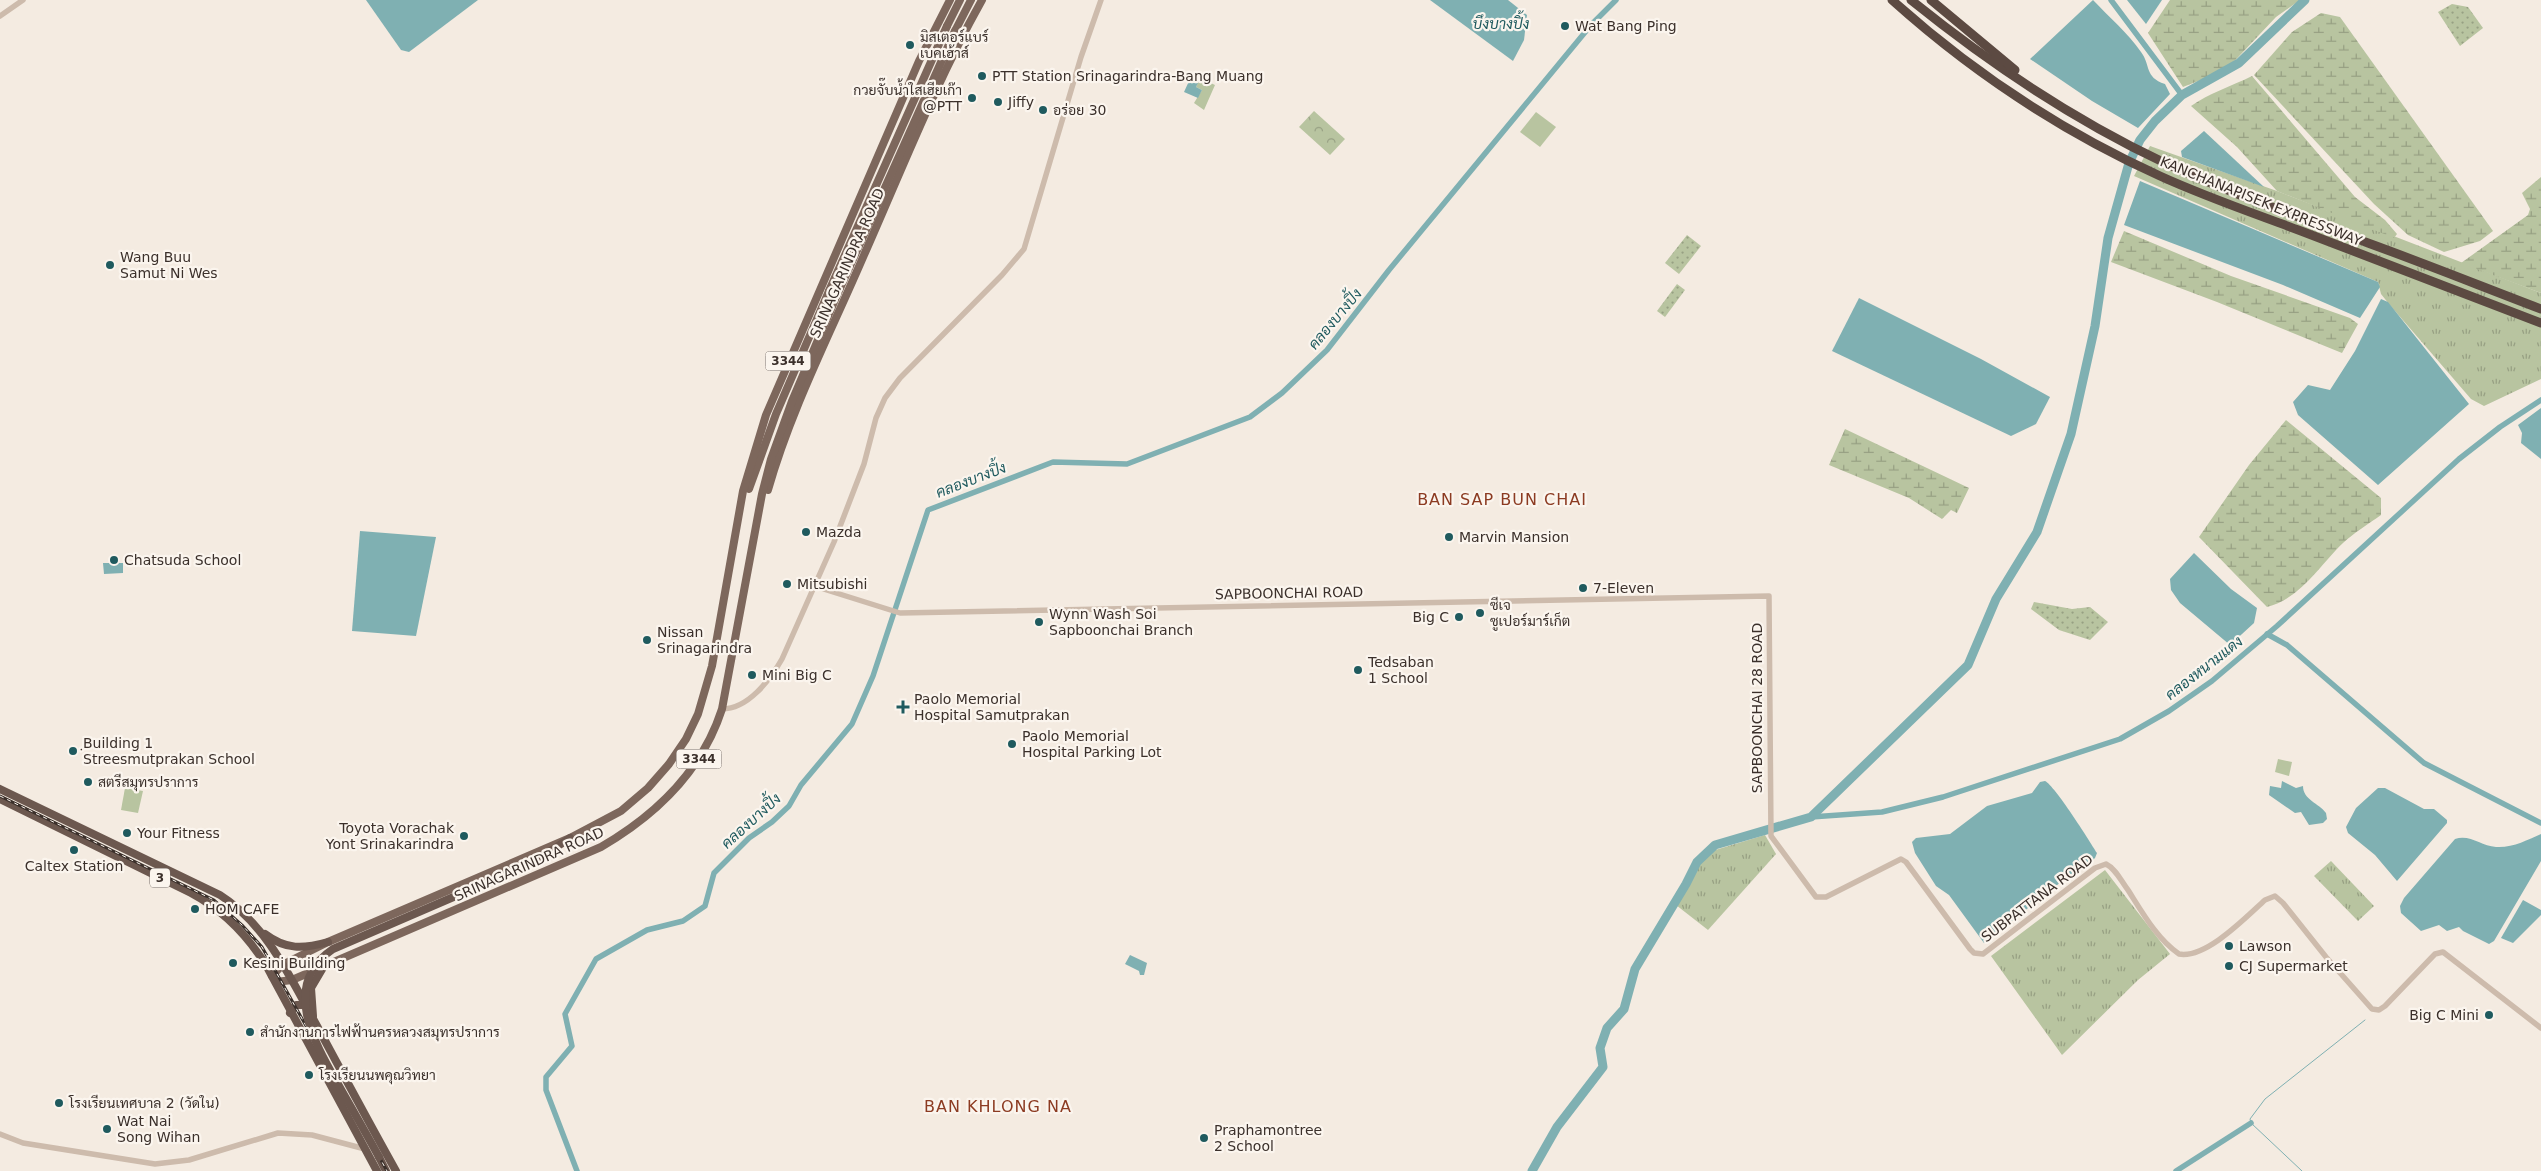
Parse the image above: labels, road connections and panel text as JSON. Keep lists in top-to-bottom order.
{
  "streets": {
    "highway": ["KANCHANAPISEK EXPRESSWAY", "3"],
    "main road": ["SRINAGARINDRA ROAD", "3344"],
    "street": ["SAPBOONCHAI ROAD", "SAPBOONCHAI 28 ROAD", "SUBPATTANA ROAD"]
  },
  "crossings": [
    ["SRINAGARINDRA ROAD", "3"],
    ["SAPBOONCHAI ROAD", "SAPBOONCHAI 28 ROAD"],
    ["SAPBOONCHAI 28 ROAD", "SUBPATTANA ROAD"]
  ],
  "districts": ["BAN SAP BUN CHAI", "BAN KHLONG NA"],
  "water": ["บึงบางปิ้ง", "คลองบางปิ้ง", "คลองหนามแดง"],
  "places": {
    "other": [
      "Wat Bang Ping",
      "มิสเตอร์แบร์ เบคเฮ้าส์",
      "PTT Station Srinagarindra-Bang Muang",
      "กวยจั๊บน้ำใสเฮียเก๊า @PTT",
      "Jiffy",
      "อร่อย 30",
      "Wang Buu Samut Ni Wes",
      "Mazda",
      "Marvin Mansion",
      "Chatsuda School",
      "Mitsubishi",
      "7-Eleven",
      "ซีเจ ซูเปอร์มาร์เก็ต",
      "Big C",
      "Wynn Wash Soi Sapboonchai Branch",
      "Nissan Srinagarindra",
      "Tedsaban 1 School",
      "Mini Big C",
      "Paolo Memorial Hospital Parking Lot",
      "ฺBuilding 1 Streesmutprakan School",
      "สตรีสมุทรปราการ",
      "Your Fitness",
      "Toyota Vorachak Yont Srinakarindra",
      "Caltex Station",
      "HOM CAFE",
      "Lawson",
      "Kesini Building",
      "CJ Supermarket",
      "Big C Mini",
      "สำนักงานการไฟฟ้านครหลวงสมุทรปราการ",
      "โรงเรียนนพคุณวิทยา",
      "โรงเรียนเทศบาล 2 (วัดใน)",
      "Wat Nai Song Wihan",
      "Praphamontree 2 School"
    ],
    "health": ["Paolo Memorial Hospital Samutprakan"]
  }
}
